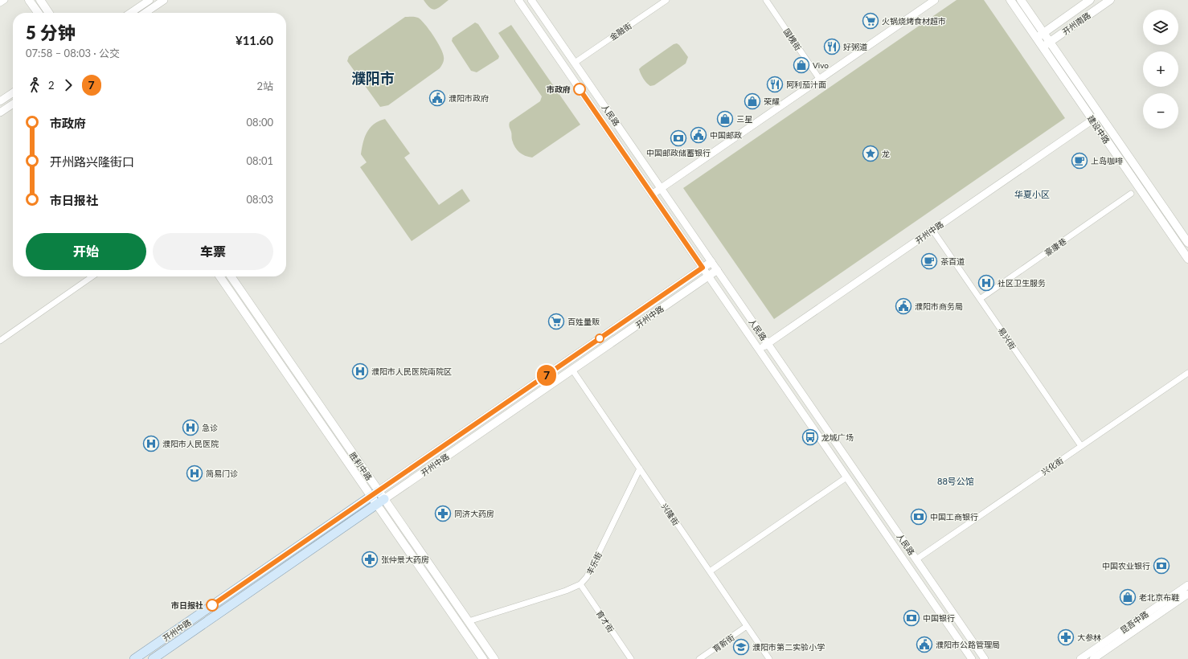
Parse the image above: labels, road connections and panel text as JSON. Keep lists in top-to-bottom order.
{
  "streets": {
    "main road": [
      "开州南路",
      "建设中路",
      "开州中路",
      "胜利中路"
    ],
    "street": [
      "金融街",
      "国槐街",
      "人民路",
      "豪康巷",
      "易兴街",
      "兴化街",
      "兴隆街",
      "丰乐街",
      "育才街",
      "昆吾中路",
      "育新街"
    ]
  },
  "crossings": [
    ["开州南路", "建设中路"],
    ["金融街", "人民路"],
    ["人民路", "开州中路"],
    ["人民路", "兴化街"],
    ["建设中路", "开州中路"],
    ["开州中路", "易兴街"],
    ["开州中路", "胜利中路"],
    ["开州中路", "兴隆街"],
    ["豪康巷", "易兴街"],
    ["易兴街", "兴化街"],
    ["兴隆街", "丰乐街"],
    ["兴隆街", "育新街"],
    ["丰乐街", "育才街"]
  ],
  "districts": ["濮阳市", "华夏小区", "88号公馆"],
  "places": {
    "supermarket": ["火锅烧烤食材超市", "百姓量贩"],
    "restaurant": ["好粥道", "阿利茄汁面"],
    "shop": [
      "Vivo",
      "荣耀",
      "三星",
      "老北京布鞋"
    ],
    "other": ["市政府", "市日报社"],
    "public building": [
      "濮阳市政府",
      "中国邮政",
      "濮阳市商务局",
      "濮阳市公路管理局"
    ],
    "bank": [
      "中国邮政储蓄银行",
      "中国工商银行",
      "中国农业银行",
      "中国银行"
    ],
    "place": ["龙"],
    "cafe": ["上岛咖啡", "茶百道"],
    "hospital": [
      "社区卫生服务",
      "濮阳市人民医院南院区",
      "急诊",
      "濮阳市人民医院",
      "简易门诊"
    ],
    "bus stop": ["龙城广场"],
    "pharmacy": ["同济大药房", "张仲景大药房", "大参林"],
    "school or university": ["濮阳市第二实验小学"]
  },
  "lines": ["bus line 7"],
  "page": {
    "on_map": "7",
    "map_buttons": ["+", "−"],
    "heading": ["5 分钟", "07:58 – 08:03 · 公交", "¥11.60"],
    "legs": ["2", "7", "2站"],
    "list": [
      {
        "name": "市政府",
        "value": "08:00"
      },
      {
        "name": "开州路兴隆街口",
        "value": "08:01"
      },
      {
        "name": "市日报社",
        "value": "08:03"
      }
    ],
    "buttons": ["开始", "车票"]
  }
}
